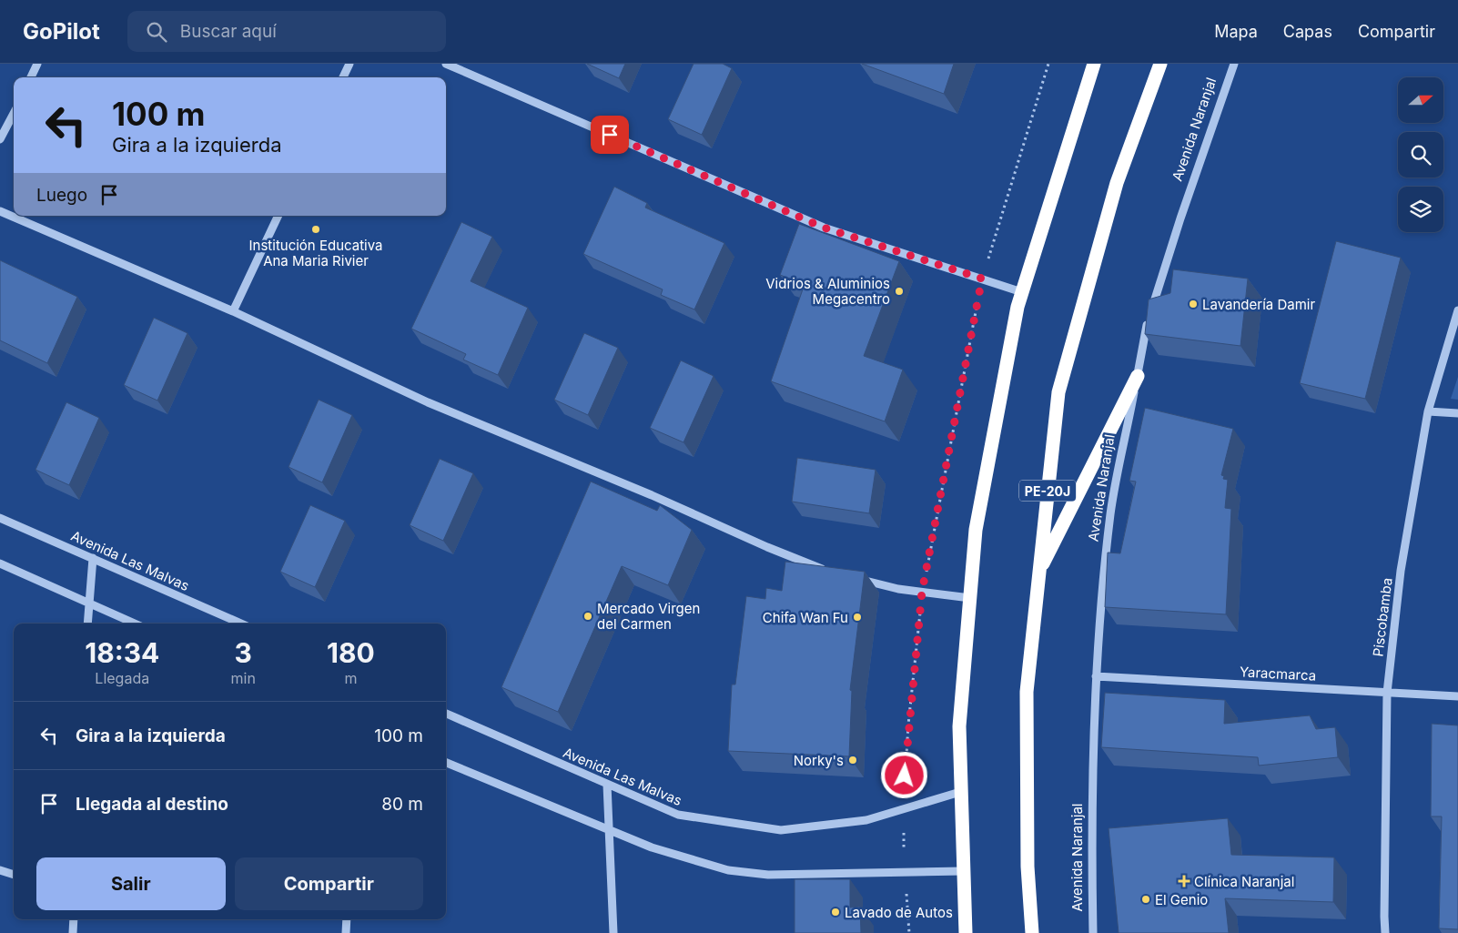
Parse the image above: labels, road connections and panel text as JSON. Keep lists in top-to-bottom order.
{
  "streets": {
    "highway": ["PE-20J"],
    "street": [
      "Avenida Naranjal",
      "Avenida Las Malvas",
      "Piscobamba",
      "Yaracmarca"
    ]
  },
  "crossings": [
    ["Avenida Naranjal", "Yaracmarca"],
    ["Piscobamba", "Yaracmarca"]
  ],
  "places": {
    "other": [
      "Institución Educativa Ana Maria Rivier",
      "Vidrios & Aluminios Megacentro",
      "Lavandería Damir",
      "Mercado Virgen del Carmen",
      "Chifa Wan Fu",
      "Norky's",
      "El Genio",
      "Lavado de Autos"
    ],
    "health": ["Clínica Naranjal"]
  },
  "north": "right",
  "page": {
    "header": "GoPilot",
    "search": "Buscar aquí",
    "nav": ["Mapa", "Capas", "Compartir"],
    "turn": ["100 m", "Gira a la izquierda"],
    "then": "Luego",
    "eta": [
      "18:34",
      "Llegada",
      "3",
      "min",
      "180",
      "m"
    ],
    "list": [
      {
        "name": "Gira a la izquierda",
        "value": "100 m"
      },
      {
        "name": "Llegada al destino",
        "value": "80 m"
      }
    ],
    "buttons": ["Salir", "Compartir"]
  }
}
